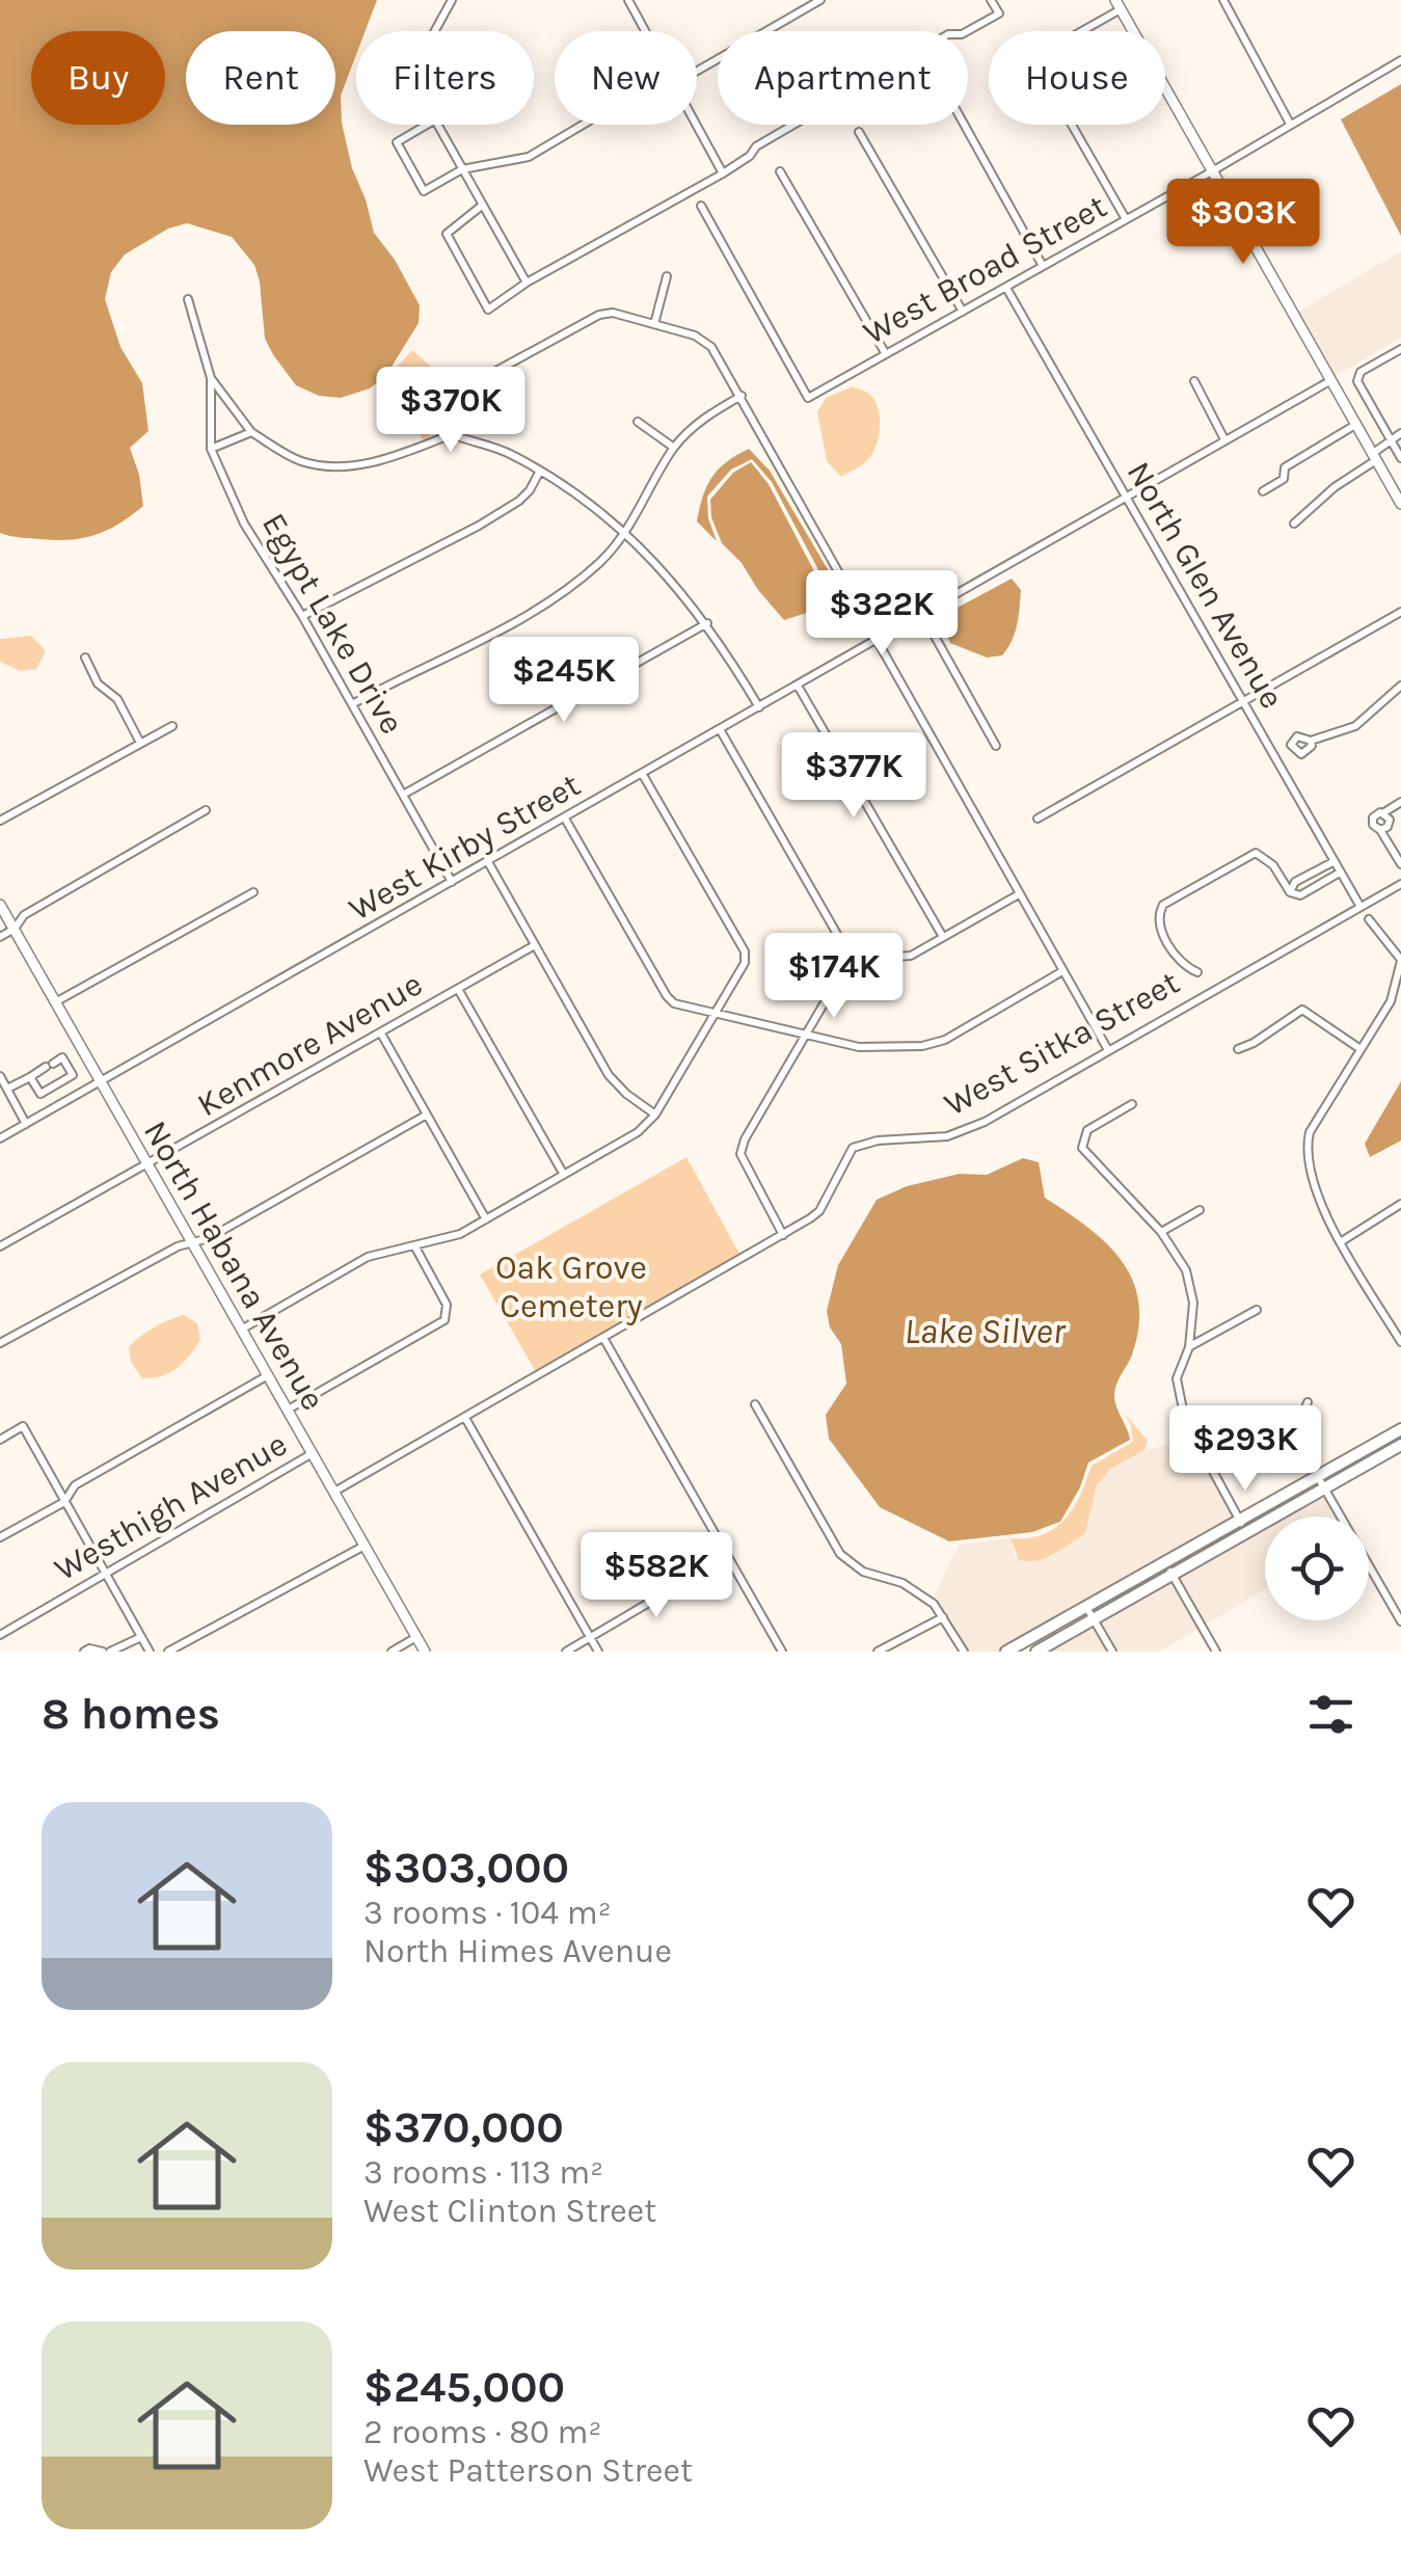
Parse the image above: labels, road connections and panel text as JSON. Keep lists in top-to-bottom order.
{
  "streets": {
    "street": [
      "West Broad Street",
      "North Glen Avenue",
      "Egypt Lake Drive",
      "West Kirby Street",
      "West Sitka Street",
      "Kenmore Avenue",
      "North Habana Avenue",
      "Westhigh Avenue"
    ]
  },
  "crossings": [
    ["West Broad Street", "North Glen Avenue"],
    ["North Glen Avenue", "West Kirby Street"],
    ["North Glen Avenue", "West Sitka Street"],
    ["Egypt Lake Drive", "West Kirby Street"],
    ["West Kirby Street", "North Habana Avenue"],
    ["West Sitka Street", "North Habana Avenue"],
    ["Kenmore Avenue", "North Habana Avenue"],
    ["North Habana Avenue", "Westhigh Avenue"]
  ],
  "water": ["Lake Silver"],
  "parks": ["Oak Grove Cemetery"],
  "page": {
    "chip": [
      "Buy",
      "Rent",
      "Filters",
      "New",
      "Apartment",
      "House"
    ],
    "price": [
      "$303K",
      "$370K",
      "$322K",
      "$245K",
      "$377K",
      "$174K",
      "$293K",
      "$582K"
    ],
    "heading": "8 homes",
    "list": [
      {
        "name": "$303,000",
        "note": "3 rooms · 104 m² · North Himes Avenue"
      },
      {
        "name": "$370,000",
        "note": "3 rooms · 113 m² · West Clinton Street"
      },
      {
        "name": "$245,000",
        "note": "2 rooms · 80 m² · West Patterson Street"
      }
    ]
  }
}
